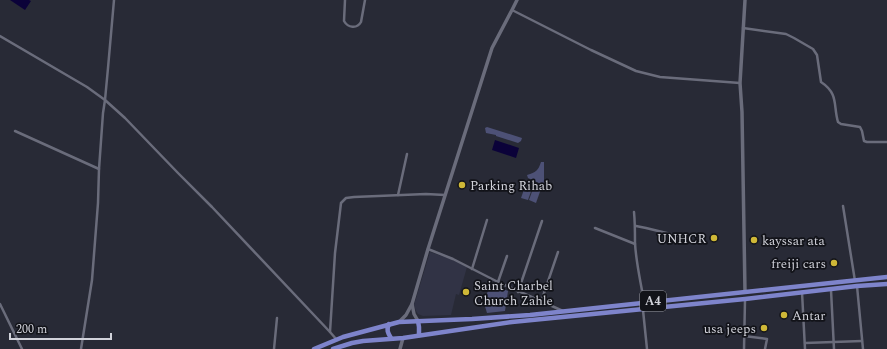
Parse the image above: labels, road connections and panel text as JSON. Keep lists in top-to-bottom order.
{
  "streets": {
    "highway": ["A4"]
  },
  "places": [
    "Parking Rihab",
    "UNHCR",
    "kayssar ata",
    "freiji cars",
    "Saint Charbel Church Zahle",
    "Antar",
    "usa jeeps"
  ],
  "scale_bar": "200 m"
}
